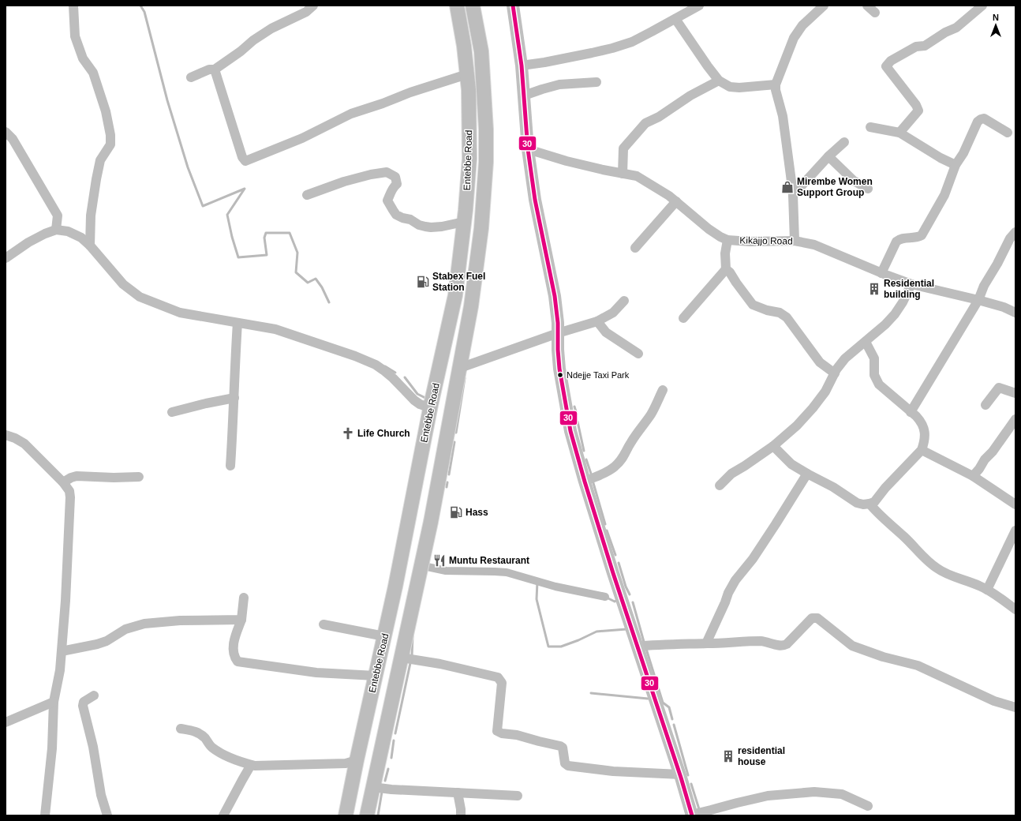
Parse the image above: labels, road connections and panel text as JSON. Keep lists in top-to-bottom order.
{
  "streets": {
    "main road": ["Entebbe Road"],
    "street": ["Kikajjo Road"]
  },
  "places": {
    "shop": ["Mirembe Women Support Group"],
    "fuel station": ["Stabex Fuel Station", "Hass"],
    "building": ["Residential building", "residential house"],
    "other": ["Ndejje Taxi Park"],
    "church": ["Life Church"],
    "restaurant": ["Muntu Restaurant"]
  },
  "lines": ["transit line 30"],
  "north": "top"
}
